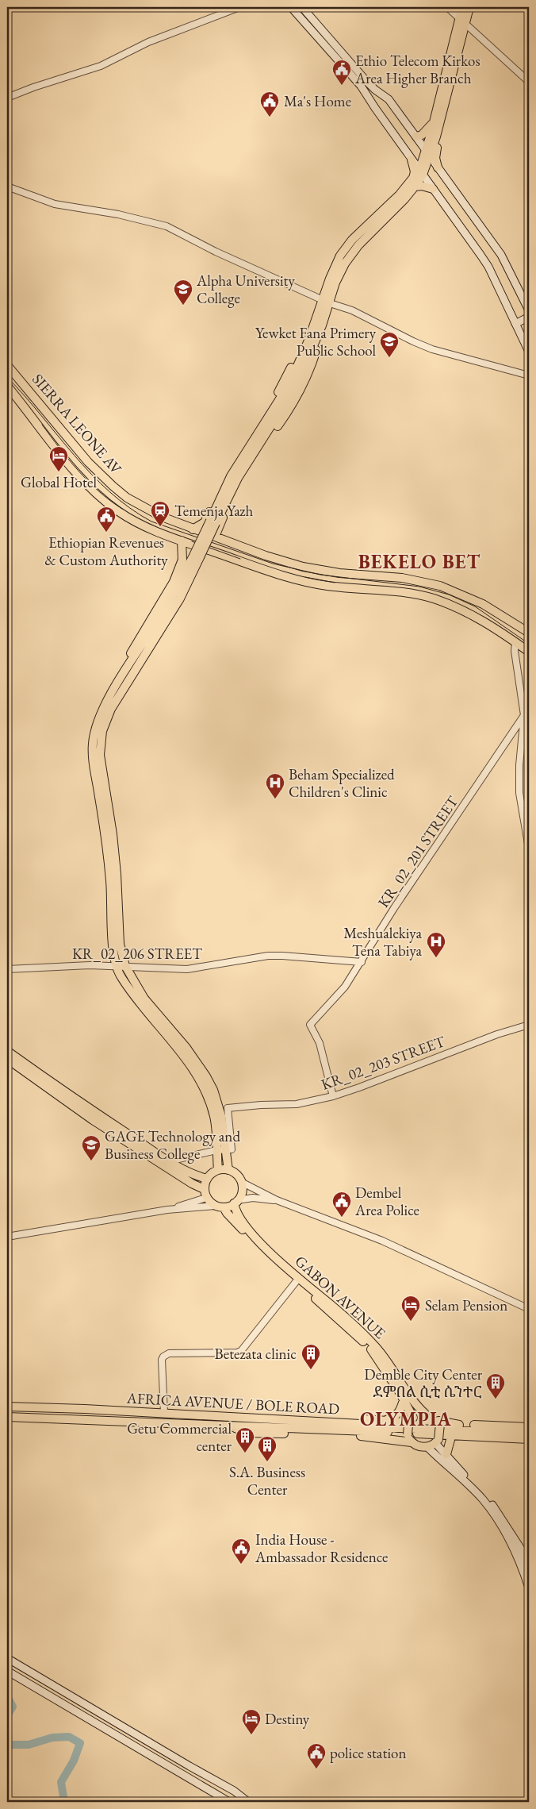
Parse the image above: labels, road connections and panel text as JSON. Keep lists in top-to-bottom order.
{
  "streets": {
    "main road": ["SIERRA LEONE AV", "GABON AVENUE", "AFRICA AVENUE / BOLE ROAD"],
    "street": ["KR_02_201 STREET", "KR_02_206 STREET", "KR_02_203 STREET"]
  },
  "crossings": [
    ["KR_02_201 STREET", "KR_02_206 STREET"],
    ["KR_02_201 STREET", "KR_02_203 STREET"]
  ],
  "districts": ["BEKELO BET", "OLYMPIA"],
  "places": {
    "public building": [
      "Ethio Telecom Kirkos Area Higher Branch",
      "Ma's Home",
      "Ethiopian Revenues & Custom Authority",
      "Dembel Area Police",
      "India House - Ambassador Residence",
      "police station"
    ],
    "school or university": ["Alpha University College", "Yewket Fana Primery Public School", "GAGE Technology and Business College"],
    "hotel": ["Global Hotel", "Selam Pension", "Destiny"],
    "station": ["Temenja Yazh"],
    "hospital": ["Beham Specialized Children's Clinic", "Meshualekiya Tena Tabiya"],
    "building": [
      "Betezata clinic",
      "Demble City Center ደምበል ሲቲ ሴንተር",
      "Getu Commercial center",
      "S.A. Business Center"
    ]
  }
}
